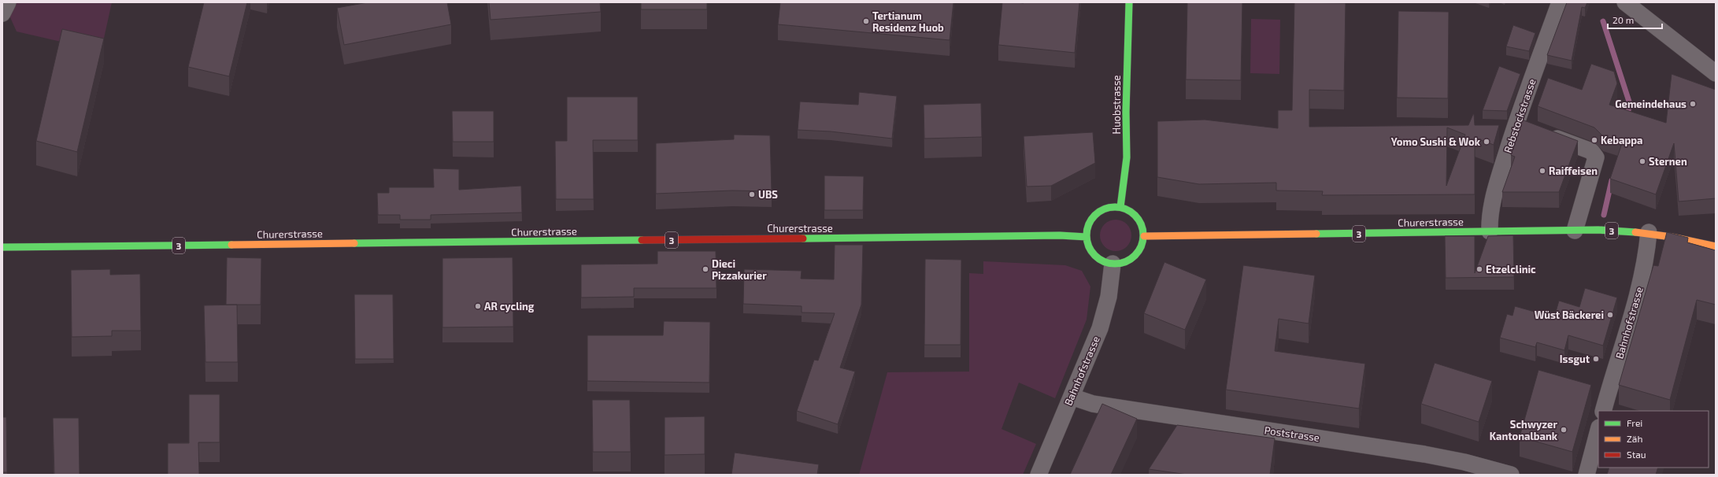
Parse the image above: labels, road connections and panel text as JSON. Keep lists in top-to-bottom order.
{
  "streets": {
    "main road": ["Huobstrasse", "Churerstrasse", "3"],
    "street": ["Rebstockstrasse", "Bahnhofstrasse", "Poststrasse"]
  },
  "crossings": [
    ["Huobstrasse", "Churerstrasse"],
    ["Huobstrasse", "Bahnhofstrasse"],
    ["Rebstockstrasse", "Churerstrasse"],
    ["Churerstrasse", "Bahnhofstrasse"],
    ["Bahnhofstrasse", "Poststrasse"]
  ],
  "places": [
    "Tertianum Residenz Huob",
    "Gemeindehaus",
    "Kebappa",
    "Yomo Sushi & Wok",
    "Sternen",
    "Raiffeisen",
    "UBS",
    "Dieci Pizzakurier",
    "Etzelclinic",
    "AR cycling",
    "Wüst Bäckerei",
    "Issgut",
    "Schwyzer Kantonalbank"
  ],
  "legend": ["Frei", "Zäh", "Stau"],
  "scale_bar": "20 m"
}
